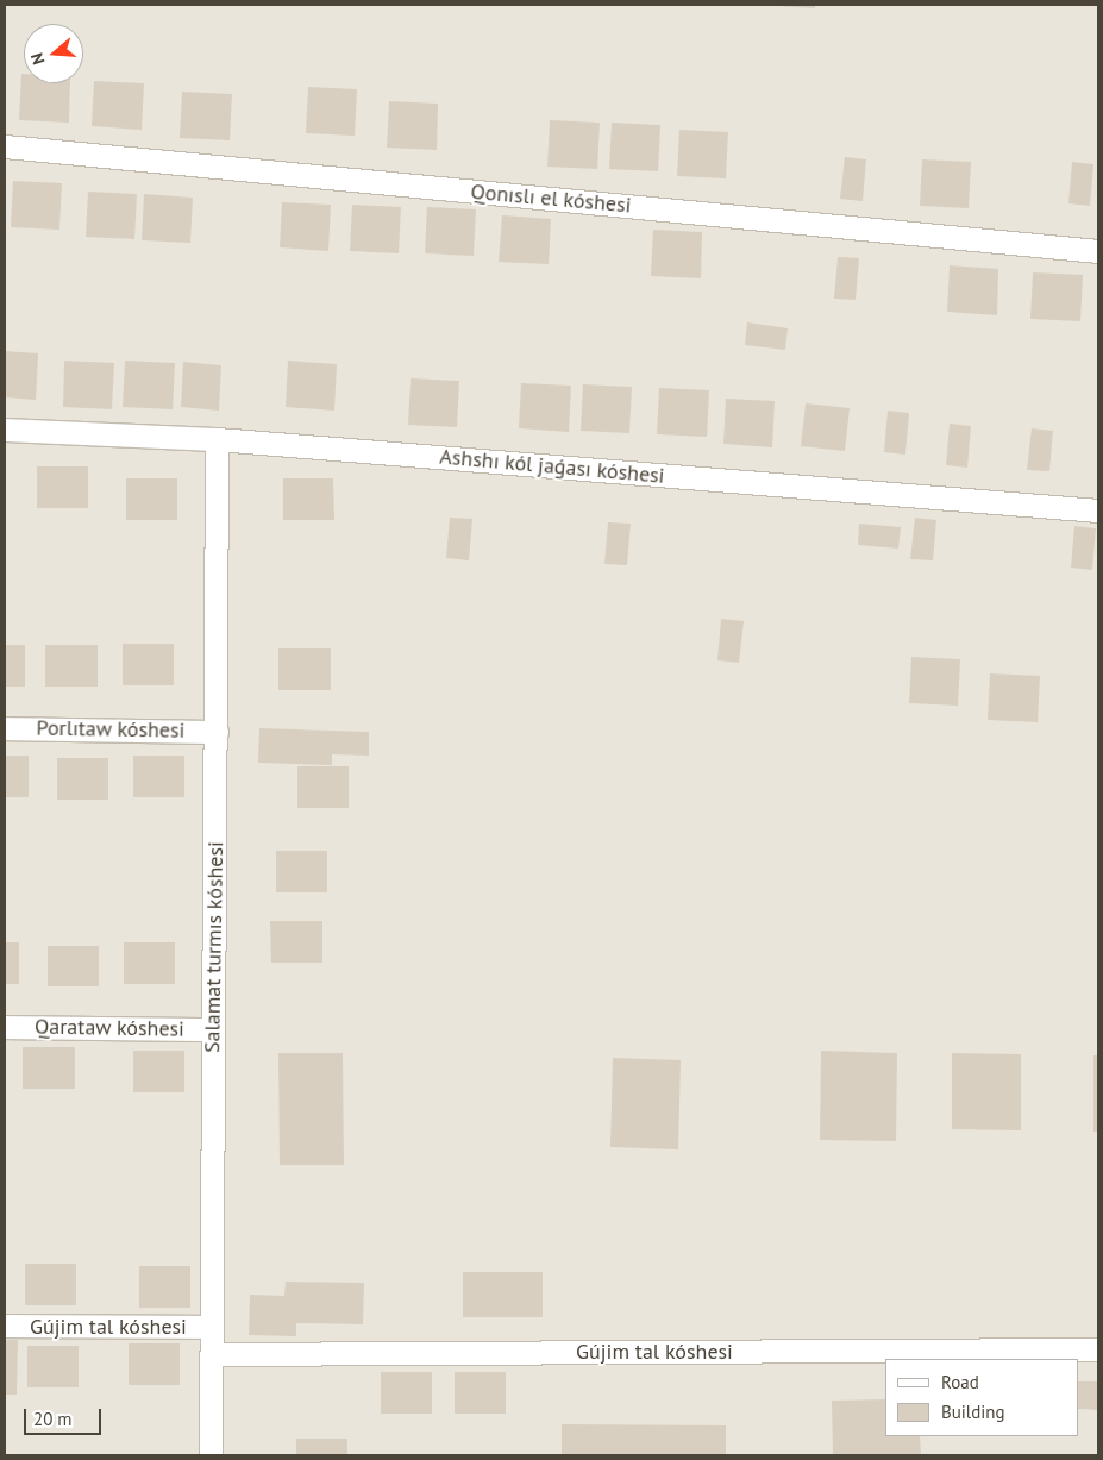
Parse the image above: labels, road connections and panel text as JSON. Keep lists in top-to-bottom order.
{
  "streets": {
    "street": [
      "Qonıslı el kóshesi",
      "Ashshı kól jaǵası kóshesi",
      "Porlıtaw kóshesi",
      "Salamat turmıs kóshesi",
      "Qarataw kóshesi",
      "Gújim tal kóshesi"
    ]
  },
  "crossings": [
    ["Ashshı kól jaǵası kóshesi", "Salamat turmıs kóshesi"],
    ["Porlıtaw kóshesi", "Salamat turmıs kóshesi"],
    ["Salamat turmıs kóshesi", "Qarataw kóshesi"],
    ["Salamat turmıs kóshesi", "Gújim tal kóshesi"]
  ],
  "legend": ["Road", "Building"],
  "scale_bar": "20 m",
  "north": "left"
}
